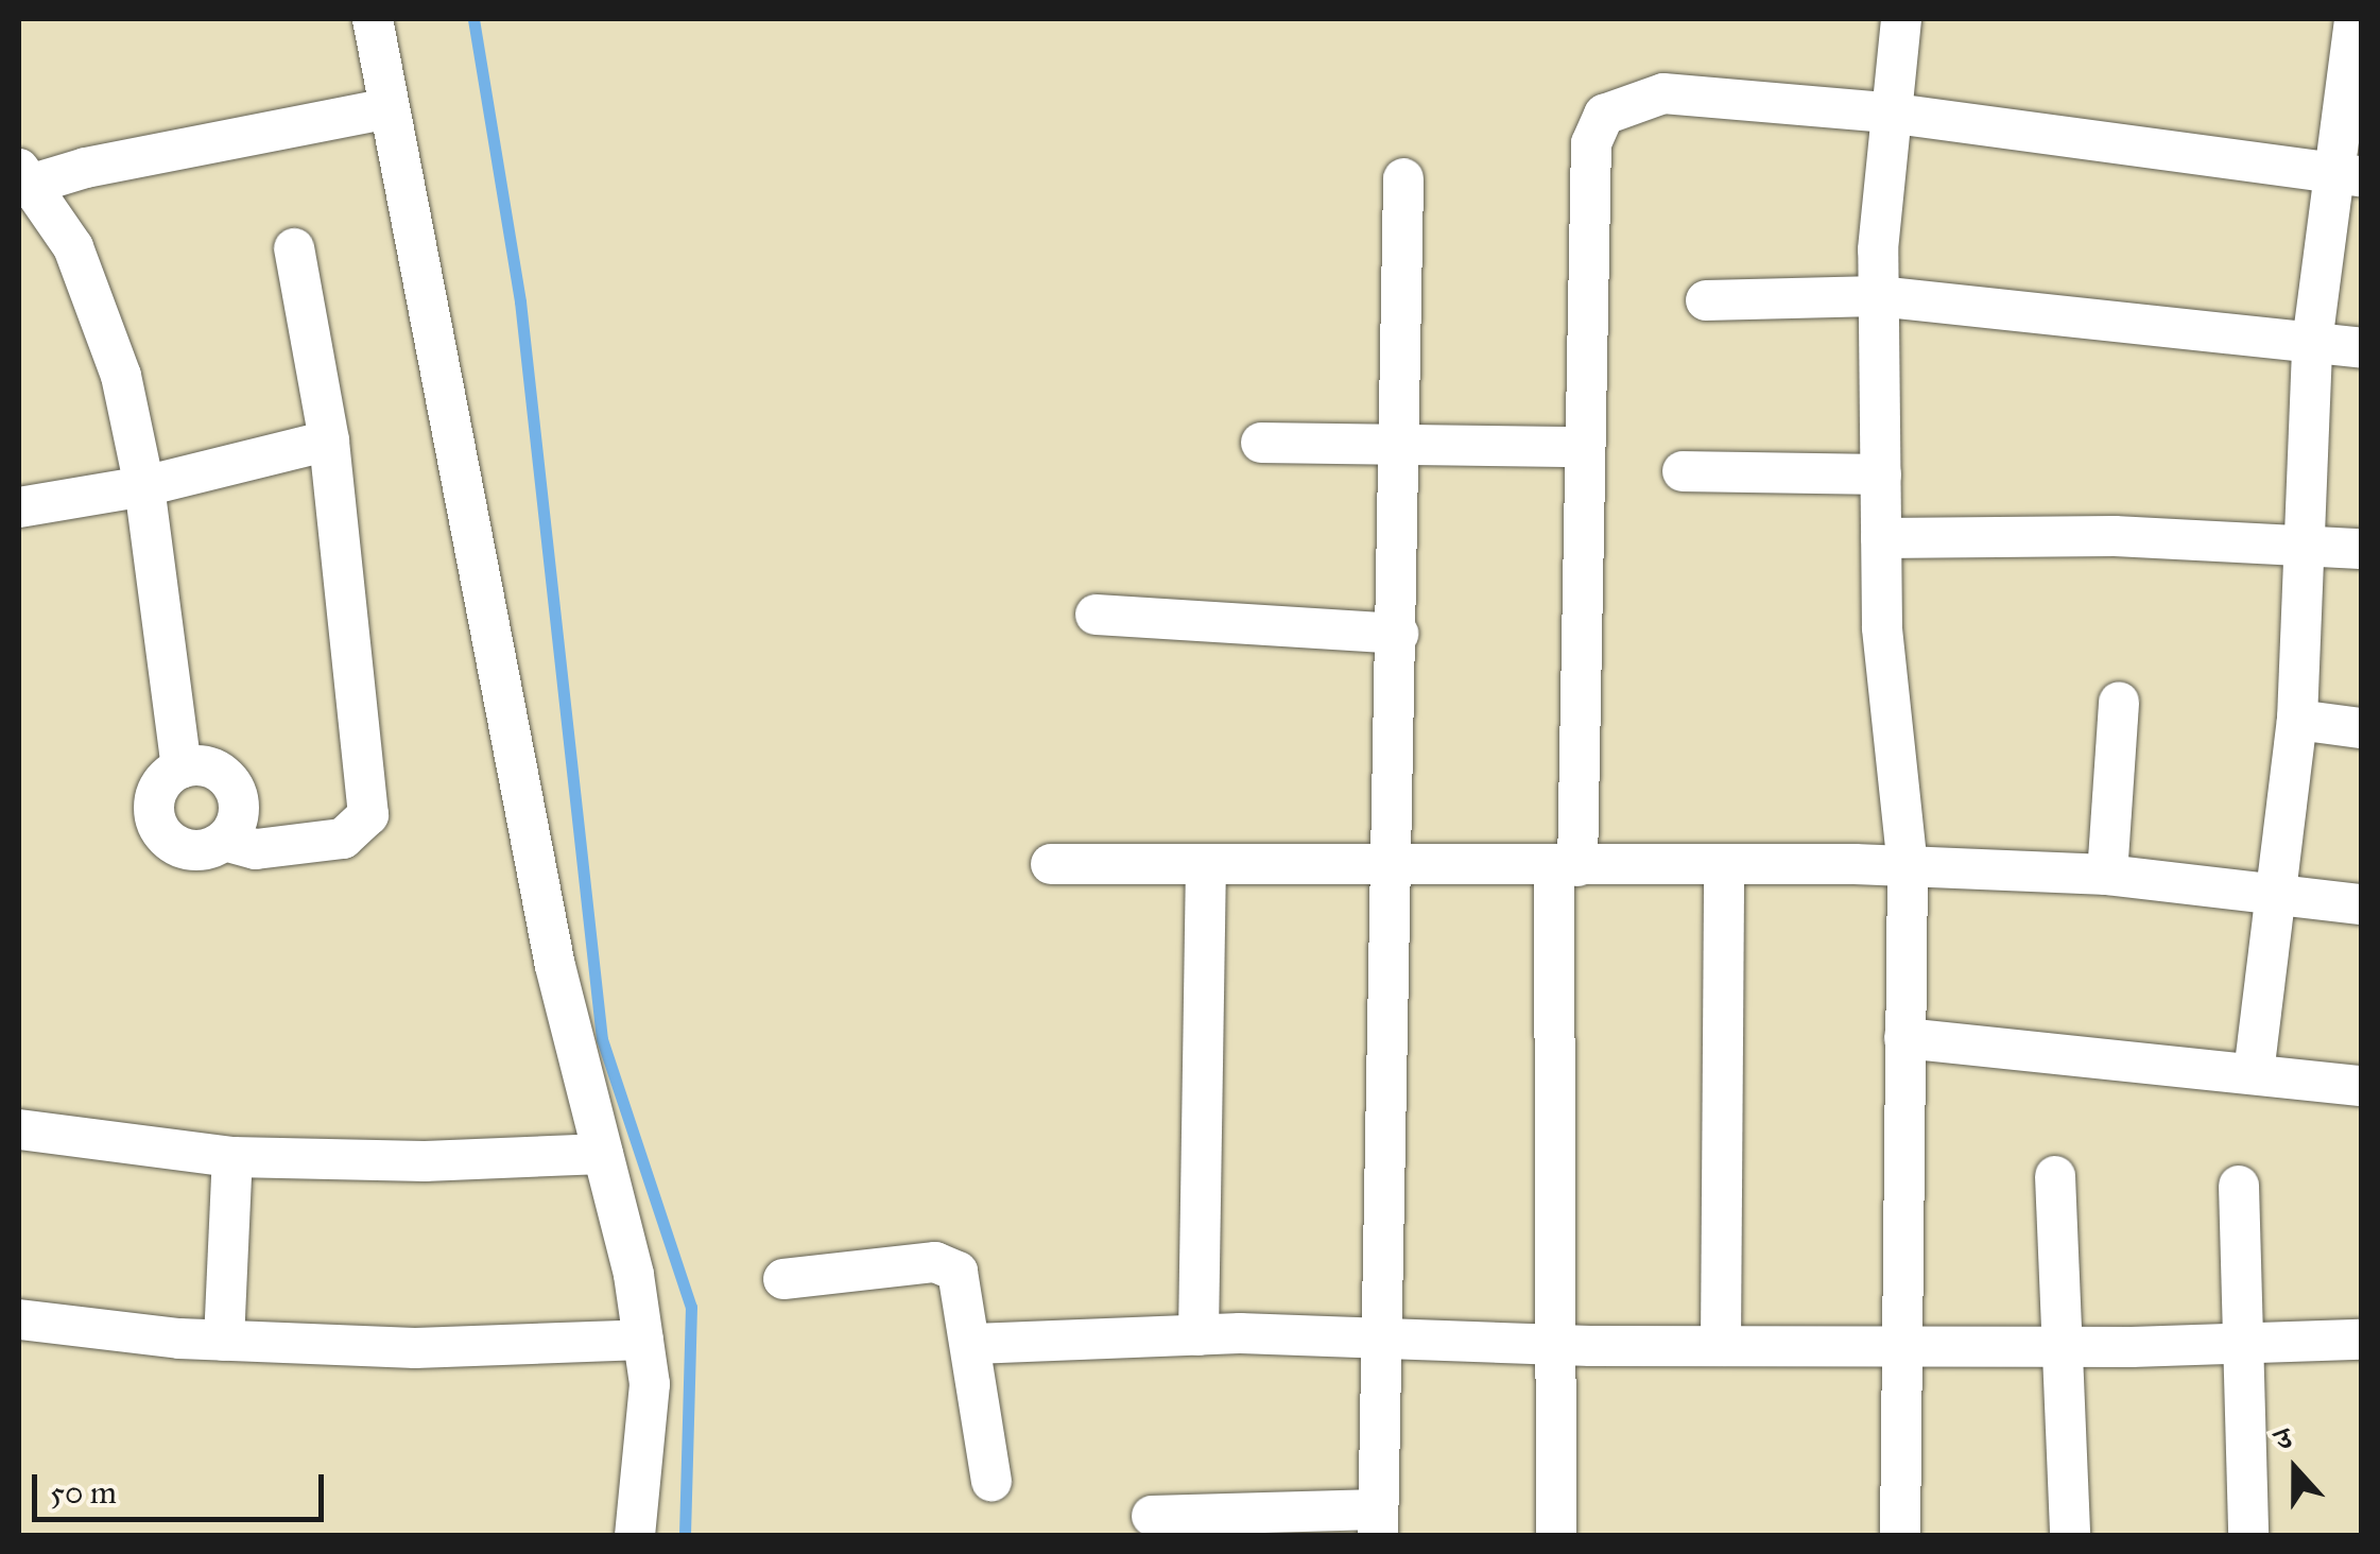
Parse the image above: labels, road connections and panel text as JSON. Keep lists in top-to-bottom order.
{
  "scale_bar": "50 m",
  "north": "top"
}
